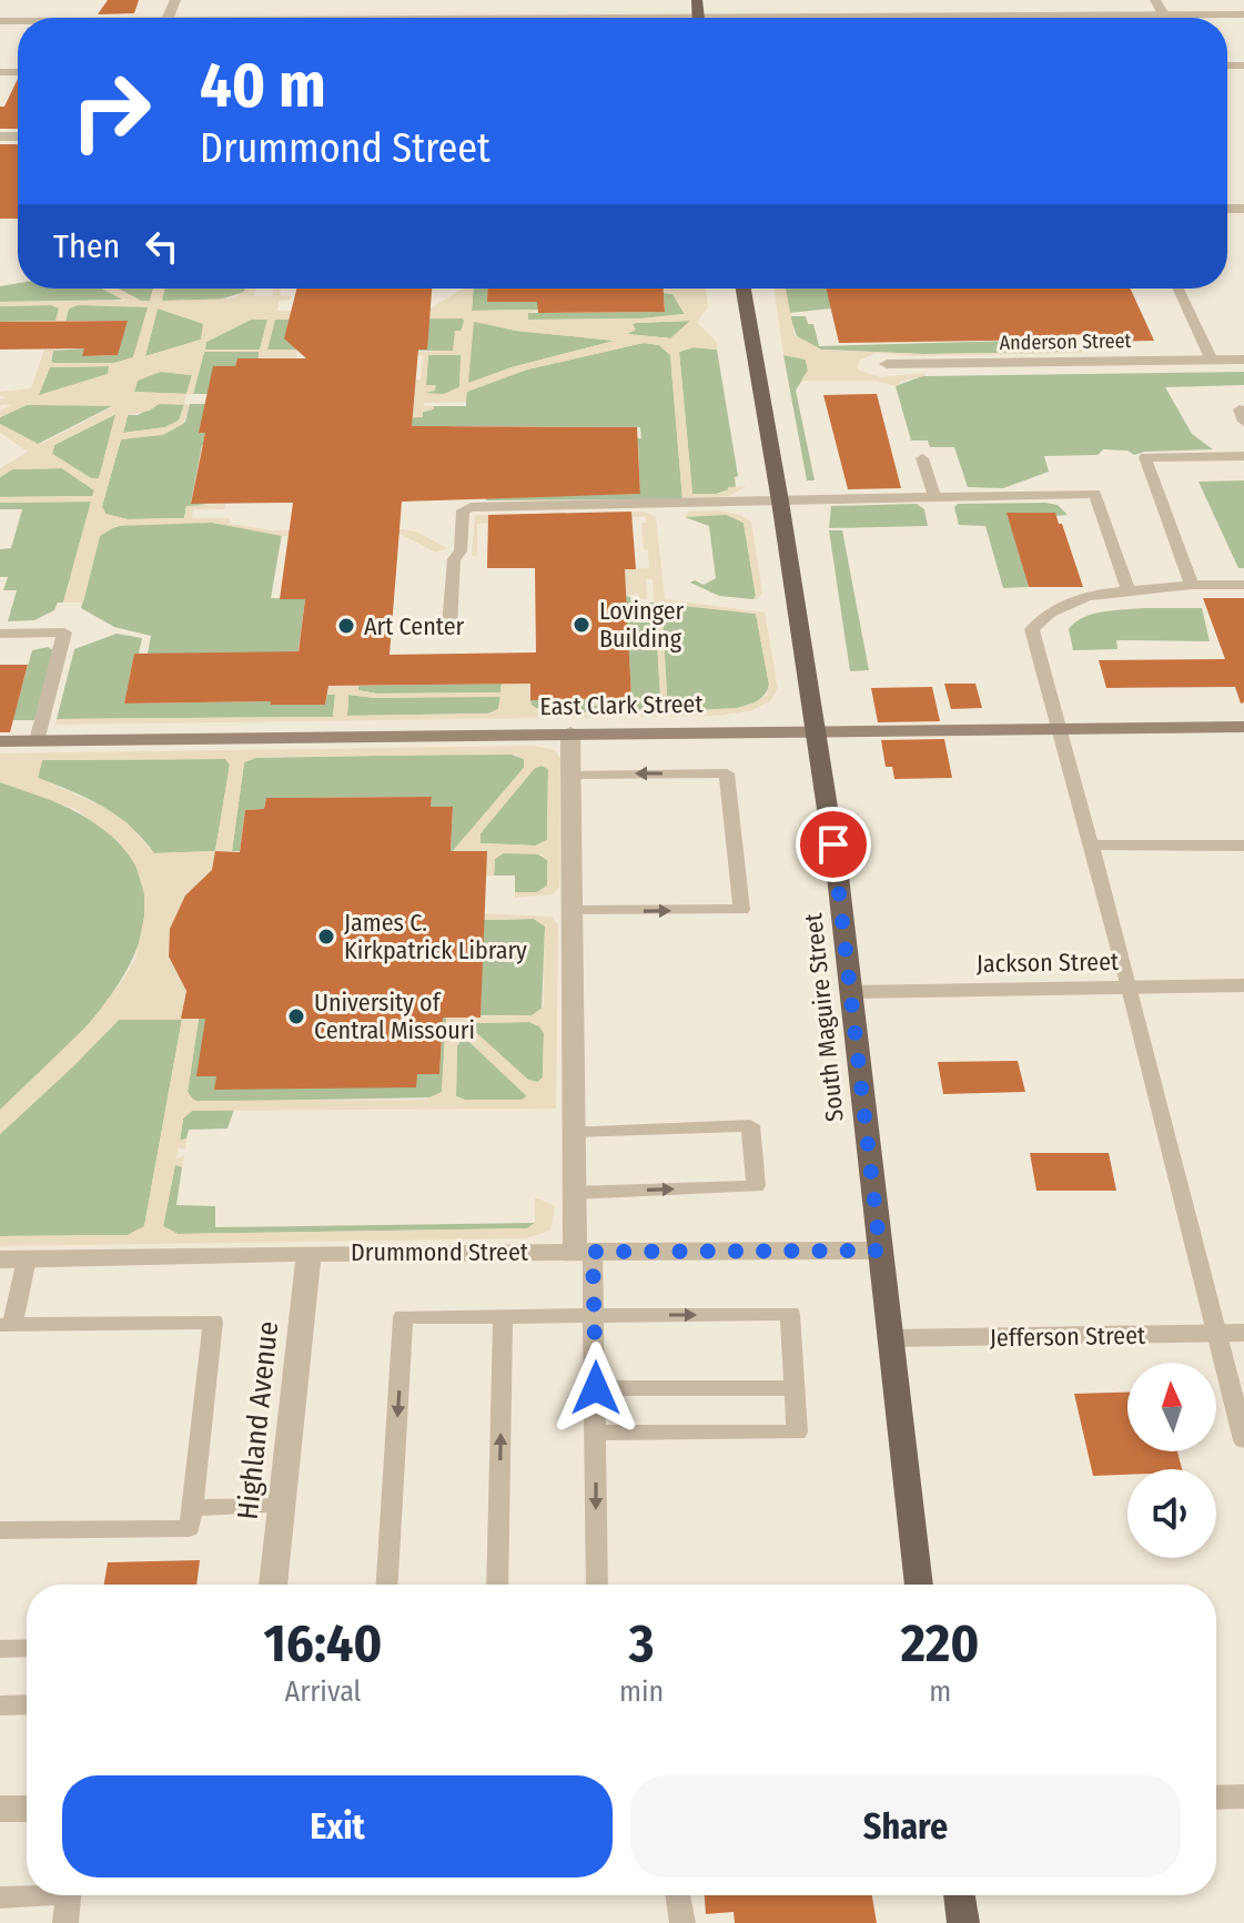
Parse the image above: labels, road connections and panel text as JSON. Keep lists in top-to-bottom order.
{
  "streets": {
    "main road": ["South Maguire Street"],
    "street": [
      "Anderson Street",
      "East Clark Street",
      "Jackson Street",
      "Drummond Street",
      "Jefferson Street",
      "Highland Avenue"
    ]
  },
  "crossings": [
    ["East Clark Street", "South Maguire Street"],
    ["Jackson Street", "South Maguire Street"],
    ["South Maguire Street", "Drummond Street"],
    ["South Maguire Street", "Jefferson Street"],
    ["Drummond Street", "Highland Avenue"]
  ],
  "places": [
    "Lovinger Building",
    "Art Center",
    "James C. Kirkpatrick Library",
    "University of Central Missouri"
  ],
  "north": "top",
  "page": {
    "turn": ["40 m", "Drummond Street"],
    "then": "Then",
    "eta": [
      "16:40",
      "Arrival",
      "3",
      "min",
      "220",
      "m"
    ],
    "buttons": ["Exit", "Share"]
  }
}
